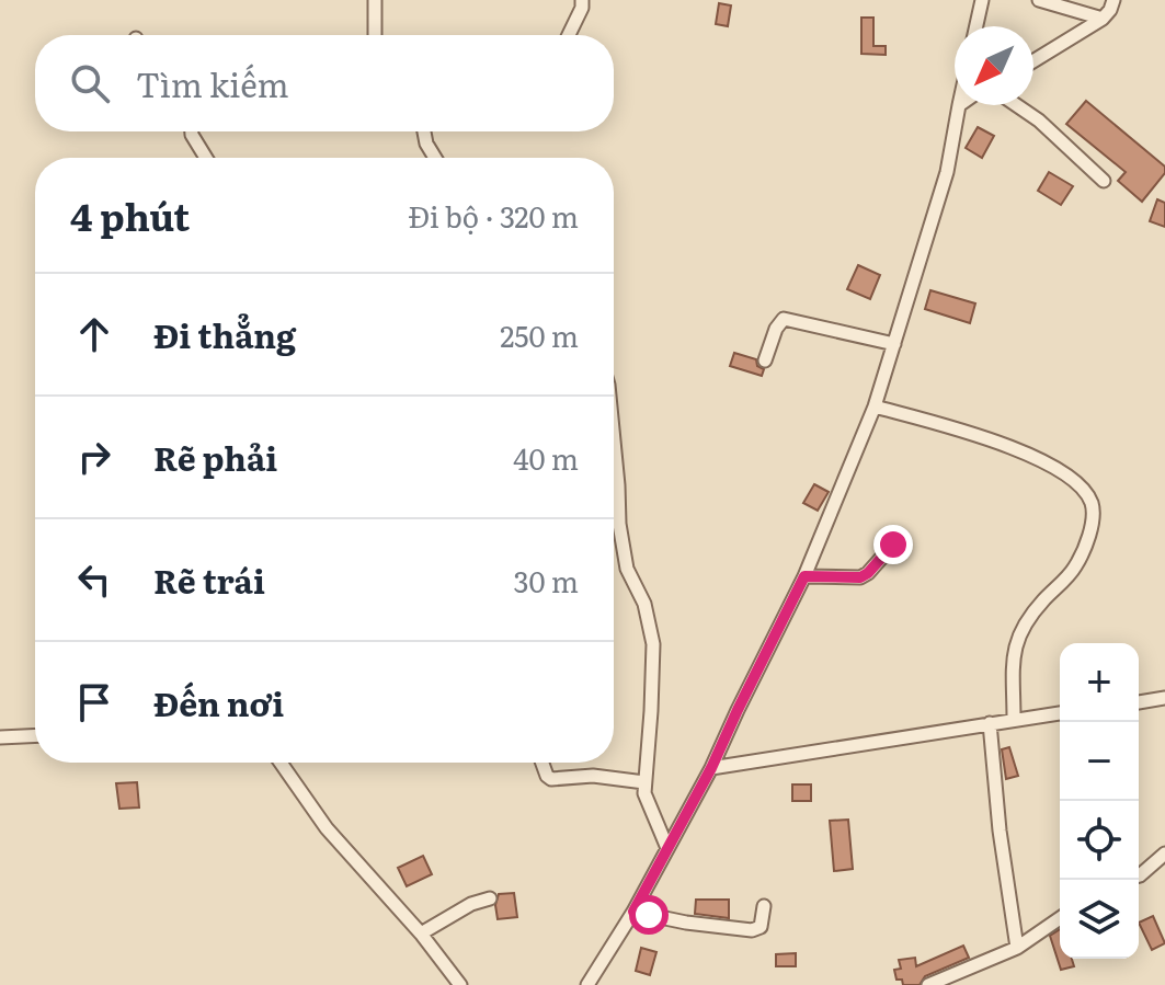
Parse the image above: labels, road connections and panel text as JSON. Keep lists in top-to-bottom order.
{
  "north": "bottom left",
  "page": {
    "search": "Tìm kiếm",
    "heading": ["4 phút", "Đi bộ · 320 m"],
    "list": [
      ["Đi thẳng", "250 m"],
      ["Rẽ phải", "40 m"],
      ["Rẽ trái", "30 m"],
      "Đến nơi"
    ],
    "map_buttons": ["+", "−"]
  }
}
